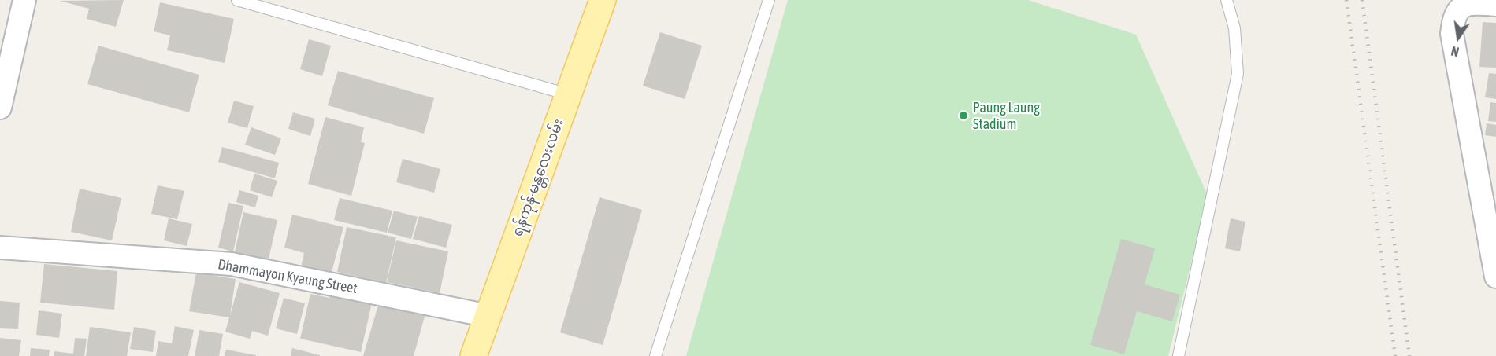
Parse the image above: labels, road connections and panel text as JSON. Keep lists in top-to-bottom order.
{
  "streets": {
    "main road": ["ရန်ကုန်-မန္တလေးလမ်း"],
    "street": ["Dhammayon Kyaung Street"]
  },
  "crossings": [
    ["ရန်ကုန်-မန္တလေးလမ်း", "Dhammayon Kyaung Street"]
  ],
  "places": ["Paung Laung Stadium"],
  "north": "bottom"
}
